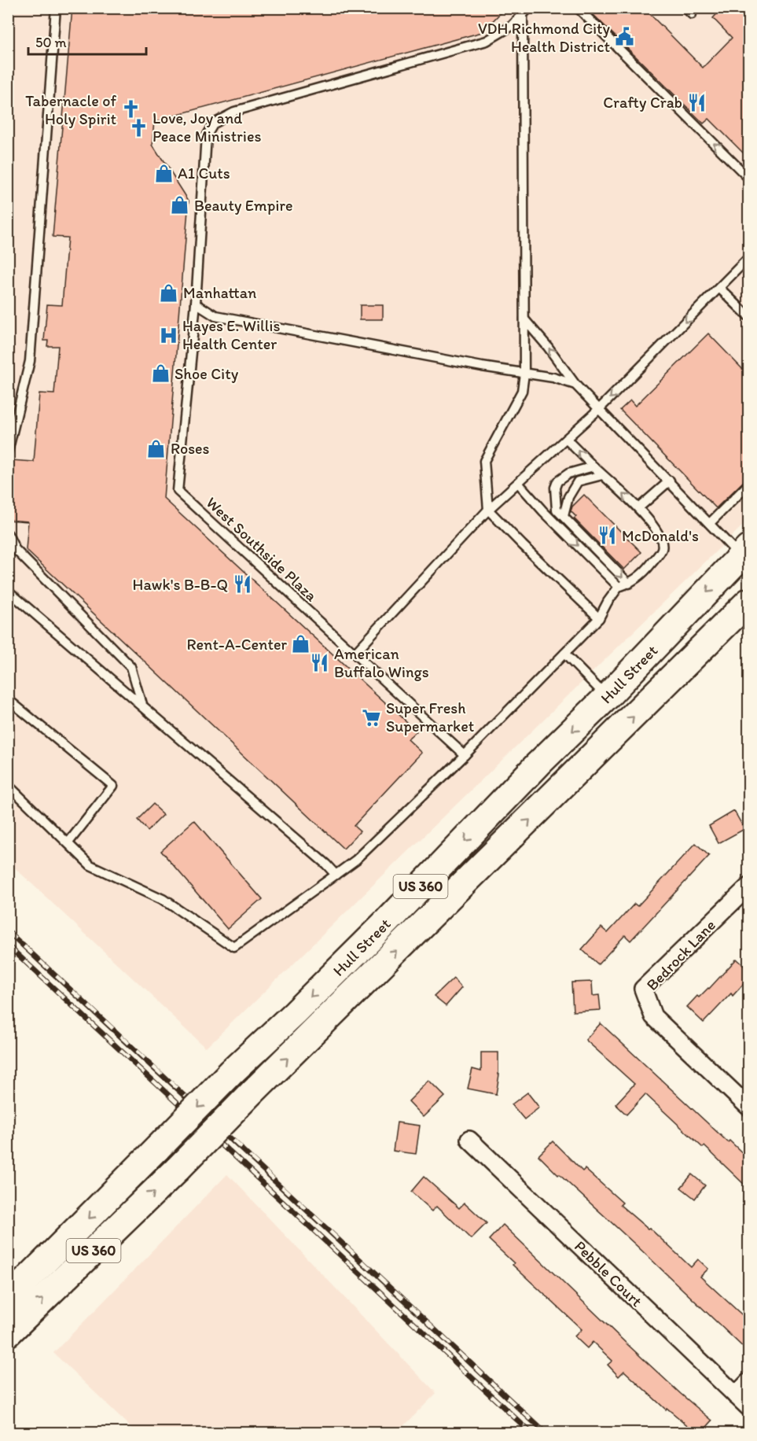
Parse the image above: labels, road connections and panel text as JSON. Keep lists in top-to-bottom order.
{
  "streets": {
    "main road": ["Hull Street", "US 360"],
    "street": ["Bedrock Lane", "Pebble Court"],
    "lane": ["West Southside Plaza"]
  },
  "places": {
    "public building": ["VDH Richmond City Health District"],
    "restaurant": [
      "Crafty Crab",
      "McDonald's",
      "Hawk's B-B-Q",
      "American Buffalo Wings"
    ],
    "church": ["Tabernacle of Holy Spirit", "Love, Joy and Peace Ministries"],
    "shop": [
      "A1 Cuts",
      "Beauty Empire",
      "Manhattan",
      "Shoe City",
      "Roses",
      "Rent-A-Center"
    ],
    "hospital": ["Hayes E. Willis Health Center"],
    "supermarket": ["Super Fresh Supermarket"]
  },
  "scale_bar": "50 m"
}
